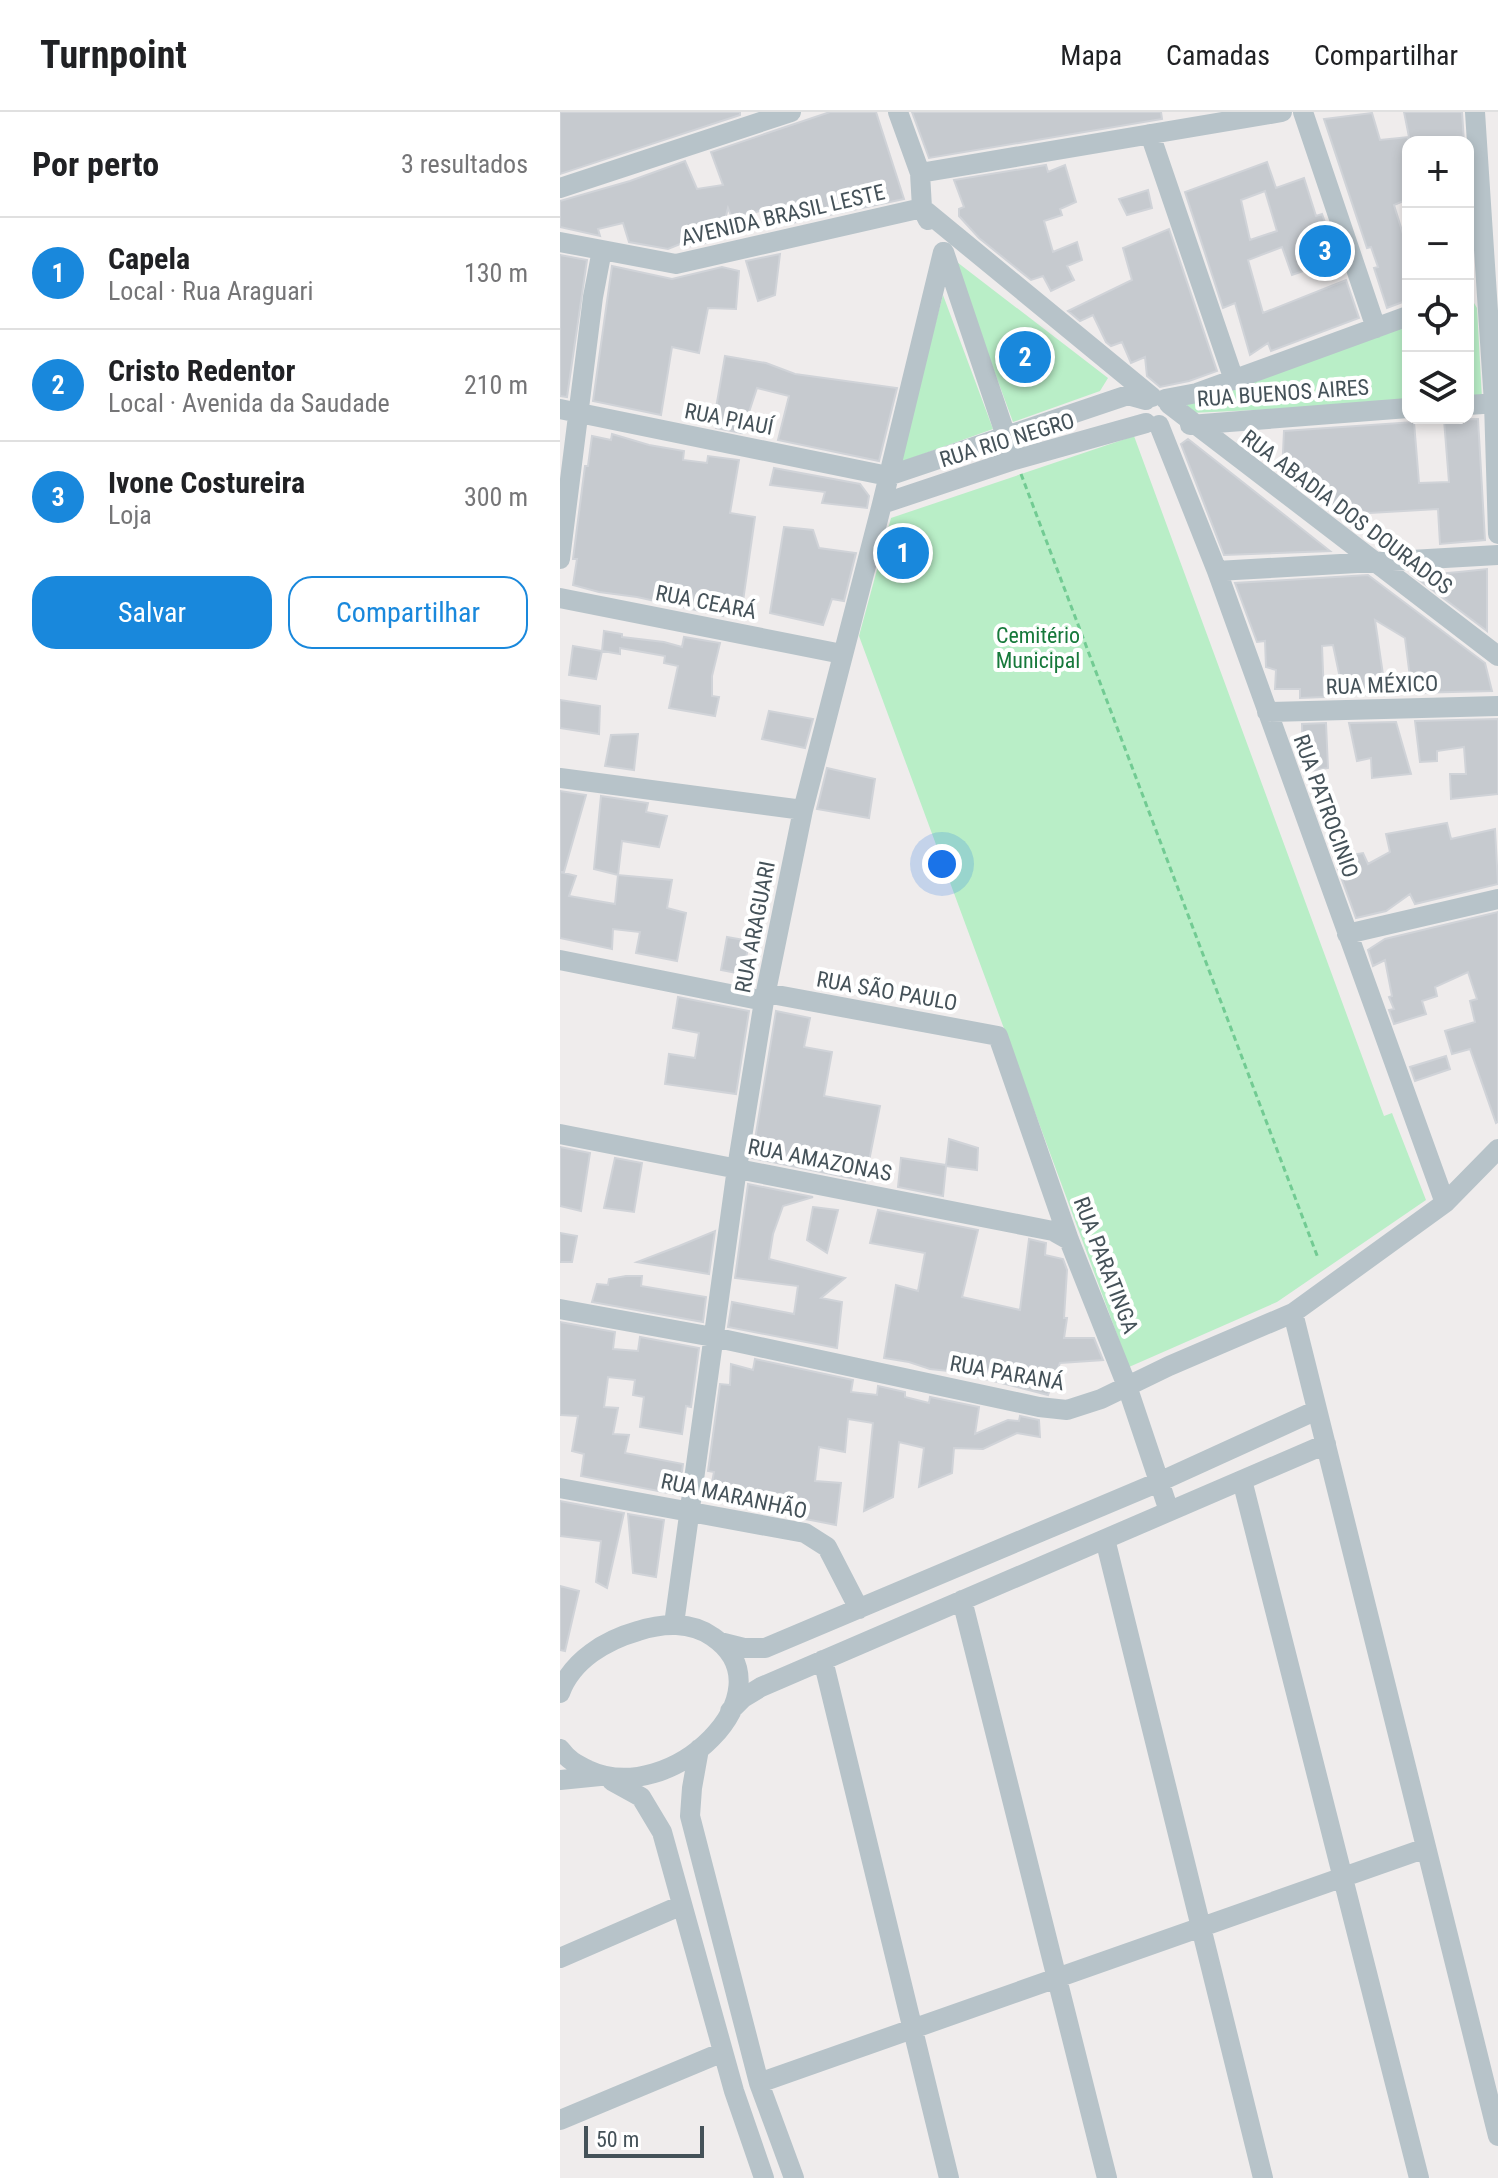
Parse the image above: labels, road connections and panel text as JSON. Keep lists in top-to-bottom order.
{
  "streets": {
    "street": [
      "AVENIDA BRASIL LESTE",
      "RUA BUENOS AIRES",
      "RUA PIAUÍ",
      "RUA RIO NEGRO",
      "RUA ABADIA DOS DOURADOS",
      "RUA CEARÁ",
      "RUA MÉXICO",
      "RUA PATROCINIO",
      "RUA ARAGUARI",
      "RUA SÃO PAULO",
      "RUA AMAZONAS",
      "RUA PARATINGA",
      "RUA PARANÁ",
      "RUA MARANHÃO"
    ]
  },
  "crossings": [
    ["AVENIDA BRASIL LESTE", "RUA ABADIA DOS DOURADOS"],
    ["RUA BUENOS AIRES", "RUA RIO NEGRO"],
    ["RUA BUENOS AIRES", "RUA ABADIA DOS DOURADOS"],
    ["RUA BUENOS AIRES", "RUA PATROCINIO"],
    ["RUA PIAUÍ", "RUA RIO NEGRO"],
    ["RUA PIAUÍ", "RUA ARAGUARI"],
    ["RUA RIO NEGRO", "RUA ABADIA DOS DOURADOS"],
    ["RUA RIO NEGRO", "RUA PATROCINIO"],
    ["RUA RIO NEGRO", "RUA ARAGUARI"],
    ["RUA CEARÁ", "RUA ARAGUARI"],
    ["RUA MÉXICO", "RUA PATROCINIO"],
    ["RUA PATROCINIO", "RUA PARANÁ"],
    ["RUA ARAGUARI", "RUA SÃO PAULO"],
    ["RUA ARAGUARI", "RUA AMAZONAS"],
    ["RUA ARAGUARI", "RUA PARANÁ"],
    ["RUA ARAGUARI", "RUA MARANHÃO"],
    ["RUA SÃO PAULO", "RUA PARATINGA"],
    ["RUA AMAZONAS", "RUA PARATINGA"],
    ["RUA PARATINGA", "RUA PARANÁ"]
  ],
  "parks": ["Cemitério Municipal"],
  "scale_bar": "50 m",
  "page": {
    "header": "Turnpoint",
    "nav": ["Mapa", "Camadas", "Compartilhar"],
    "heading": ["Por perto", "3 resultados"],
    "map_buttons": ["+", "−"],
    "list": [
      {
        "mark": "1",
        "name": "Capela",
        "note": "Local · Rua Araguari",
        "value": "130 m"
      },
      {
        "mark": "2",
        "name": "Cristo Redentor",
        "note": "Local · Avenida da Saudade",
        "value": "210 m"
      },
      {
        "mark": "3",
        "name": "Ivone Costureira",
        "note": "Loja",
        "value": "300 m"
      }
    ],
    "pins": ["3", "2", "1"],
    "buttons": ["Salvar", "Compartilhar"],
    "scale": "50 m"
  }
}
